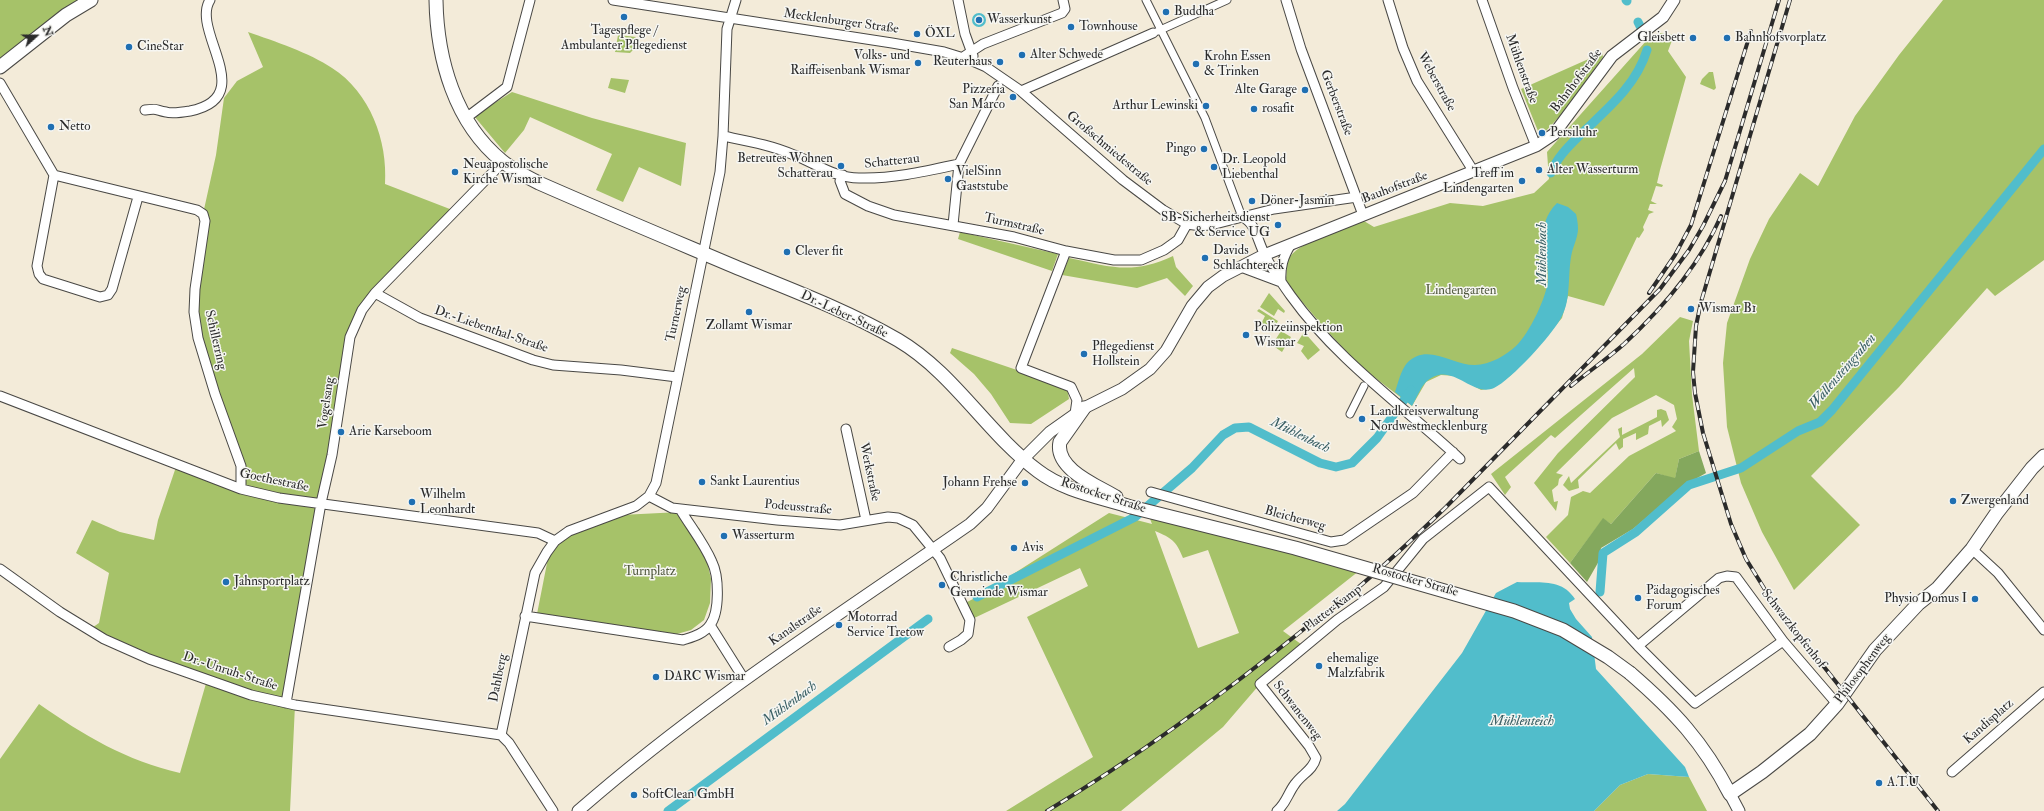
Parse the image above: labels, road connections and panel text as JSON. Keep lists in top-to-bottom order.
{
  "streets": {
    "main road": ["Dr.-Leber-Straße", "Rostocker Straße", "Philosophenweg"],
    "street": [
      "Mecklenburger Straße",
      "Mühlenstraße",
      "Bahnhofstraße",
      "Weberstraße",
      "Gerberstraße",
      "Großschmiedestraße",
      "Schatterau",
      "Bauhofstraße",
      "Turmstraße",
      "Turnerweg",
      "Dr.-Liebenthal-Straße",
      "Schillerring",
      "Vogelsang",
      "Werkstraße",
      "Goethestraße",
      "Podeusstraße",
      "Bleicherweg",
      "Platter Kamp",
      "Kanalstraße",
      "Schwarzkopfenhof",
      "Dr.-Unruh-Straße",
      "Dahlberg",
      "Schwanenweg",
      "Kandisplatz"
    ]
  },
  "crossings": [
    ["Mecklenburger Straße", "Großschmiedestraße"],
    ["Mecklenburger Straße", "Turnerweg"],
    ["Mühlenstraße", "Bahnhofstraße"],
    ["Mühlenstraße", "Bauhofstraße"],
    ["Bahnhofstraße", "Bauhofstraße"],
    ["Weberstraße", "Bauhofstraße"],
    ["Gerberstraße", "Bauhofstraße"],
    ["Großschmiedestraße", "Bauhofstraße"],
    ["Großschmiedestraße", "Turmstraße"],
    ["Schatterau", "Turmstraße"],
    ["Schatterau", "Turnerweg"],
    ["Turnerweg", "Dr.-Leber-Straße"],
    ["Turnerweg", "Dr.-Liebenthal-Straße"],
    ["Turnerweg", "Podeusstraße"],
    ["Dr.-Leber-Straße", "Vogelsang"],
    ["Dr.-Leber-Straße", "Rostocker Straße"],
    ["Dr.-Leber-Straße", "Kanalstraße"],
    ["Dr.-Liebenthal-Straße", "Vogelsang"],
    ["Schillerring", "Goethestraße"],
    ["Vogelsang", "Goethestraße"],
    ["Vogelsang", "Dr.-Unruh-Straße"],
    ["Werkstraße", "Podeusstraße"],
    ["Goethestraße", "Dahlberg"],
    ["Rostocker Straße", "Kanalstraße"],
    ["Rostocker Straße", "Philosophenweg"],
    ["Podeusstraße", "Kanalstraße"],
    ["Platter Kamp", "Schwarzkopfenhof"],
    ["Platter Kamp", "Schwanenweg"],
    ["Schwarzkopfenhof", "Philosophenweg"],
    ["Dr.-Unruh-Straße", "Dahlberg"]
  ],
  "water": ["Mühlenbach", "Wallensteingraben", "Mühlenteich"],
  "parks": ["Lindengarten", "Turnplatz"],
  "places": [
    "Buddha",
    "Tagespflege / Ambulanter Pflegedienst",
    "Wasserkunst",
    "Townhouse",
    "ÖXL",
    "Gleisbett",
    "Bahnhofsvorplatz",
    "CineStar",
    "Alter Schwede",
    "Reuterhaus",
    "Volks- und Raiffeisenbank Wismar",
    "Krohn Essen & Trinken",
    "Alte Garage",
    "Pizzeria San Marco",
    "Arthur Lewinski",
    "rosafit",
    "Netto",
    "Persiluhr",
    "Pingo",
    "Betreutes Wohnen Schatterau",
    "Dr. Leopold Liebenthal",
    "Alter Wasserturm",
    "Neuapostolische Kirche Wismar",
    "VielSinn Gaststube",
    "Treff im Lindengarten",
    "Döner-Jasmin",
    "SB-Sicherheitsdienst & Service UG",
    "Clever fit",
    "Davids Schlachtereck",
    "Wismar B1",
    "Zollamt Wismar",
    "Polizeiinspektion Wismar",
    "Pflegedienst Hollstein",
    "Landkreisverwaltung Nordwestmecklenburg",
    "Arie Karseboom",
    "Sankt Laurentius",
    "Johann Frehse",
    "Zwergenland",
    "Wilhelm Leonhardt",
    "Wasserturm",
    "Avis",
    "Jahnsportplatz",
    "Christliche Gemeinde Wismar",
    "Pädagogisches Forum",
    "Physio Domus I",
    "Motorrad Service Tretow",
    "ehemalige Malzfabrik",
    "DARC Wismar",
    "A.T.U",
    "SoftClean GmbH"
  ],
  "north": "right"
}
